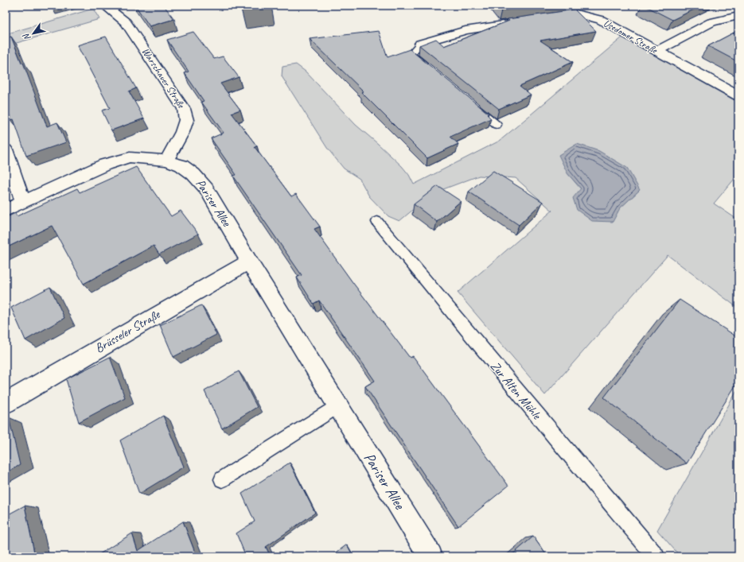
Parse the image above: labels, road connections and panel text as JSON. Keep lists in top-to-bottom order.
{
  "streets": {
    "street": [
      "Usedomer Straße",
      "Warschauer Straße",
      "Pariser Allee",
      "Brüsseler Straße"
    ],
    "lane": ["Zur Alten Mühle"]
  },
  "crossings": [
    ["Warschauer Straße", "Pariser Allee"],
    ["Pariser Allee", "Brüsseler Straße"]
  ],
  "north": "bottom left"
}
